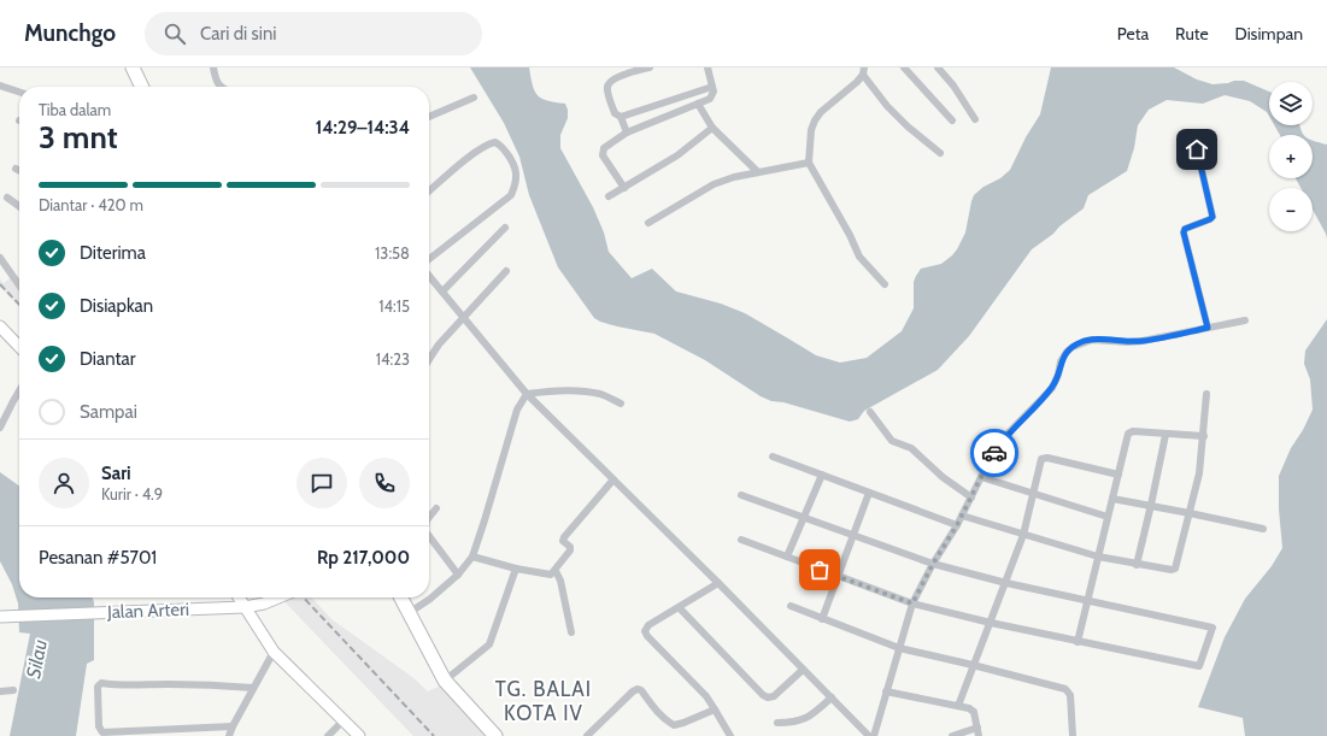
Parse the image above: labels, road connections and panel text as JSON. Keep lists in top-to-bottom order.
{
  "streets": {
    "street": ["Jalan Arteri"]
  },
  "districts": ["TG. BALAI KOTA IV"],
  "water": ["Silau"],
  "page": {
    "header": "Munchgo",
    "search": "Cari di sini",
    "nav": ["Peta", "Rute", "Disimpan"],
    "map_buttons": ["+", "−"],
    "heading": ["3 mnt", "Tiba dalam", "14:29–14:34"],
    "panel": [
      "Sari",
      "Kurir · 4.9",
      "Pesanan #5701",
      "Rp 217,000"
    ],
    "bar": "Diantar · 420 m",
    "list": [
      ["Diterima", "13:58"],
      ["Disiapkan", "14:15"],
      ["Diantar", "14:23"],
      "Sampai"
    ]
  }
}
